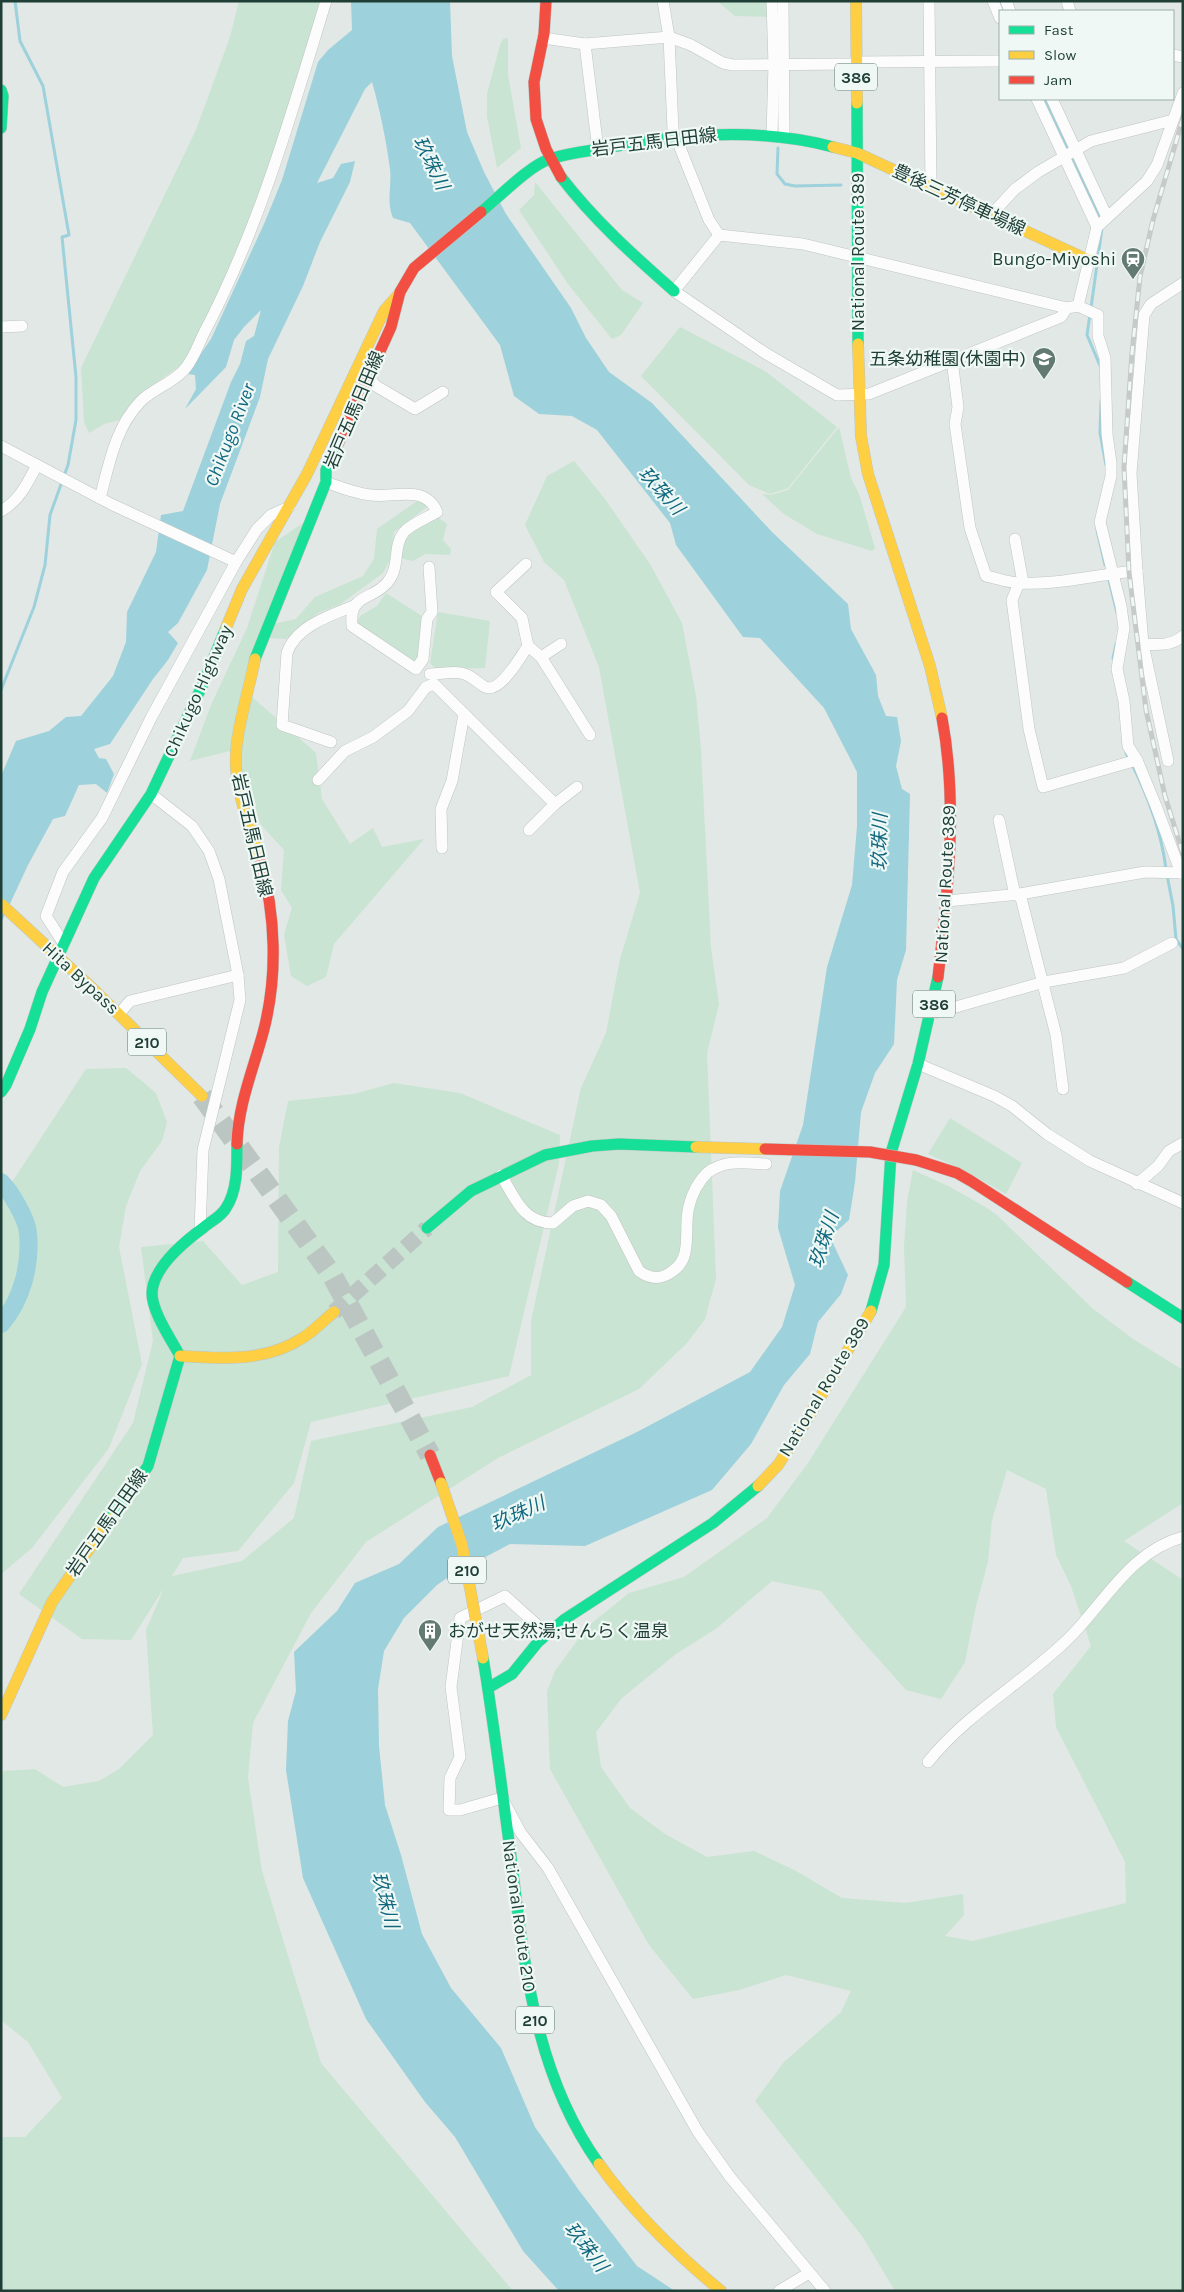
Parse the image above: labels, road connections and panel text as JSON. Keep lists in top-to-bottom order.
{
  "streets": {
    "main road": [
      "386",
      "岩戸五馬日田線",
      "豊後三芳停車場線",
      "National Route 389",
      "Chikugo Highway",
      "Hita Bypass",
      "210",
      "National Route 210"
    ]
  },
  "crossings": [
    ["386", "岩戸五馬日田線"],
    ["386", "豊後三芳停車場線"],
    ["386", "National Route 389"],
    ["岩戸五馬日田線", "豊後三芳停車場線"],
    ["岩戸五馬日田線", "National Route 389"],
    ["岩戸五馬日田線", "Chikugo Highway"],
    ["豊後三芳停車場線", "National Route 389"],
    ["National Route 389", "210"],
    ["National Route 389", "National Route 210"],
    ["210", "National Route 210"]
  ],
  "water": ["玖珠川", "Chikugo River"],
  "places": {
    "station": ["Bungo-Miyoshi"],
    "school or university": ["五条幼稚園(休園中)"],
    "building": ["おがせ天然湯;せんらく温泉"]
  },
  "legend": ["Fast", "Slow", "Jam"]
}
